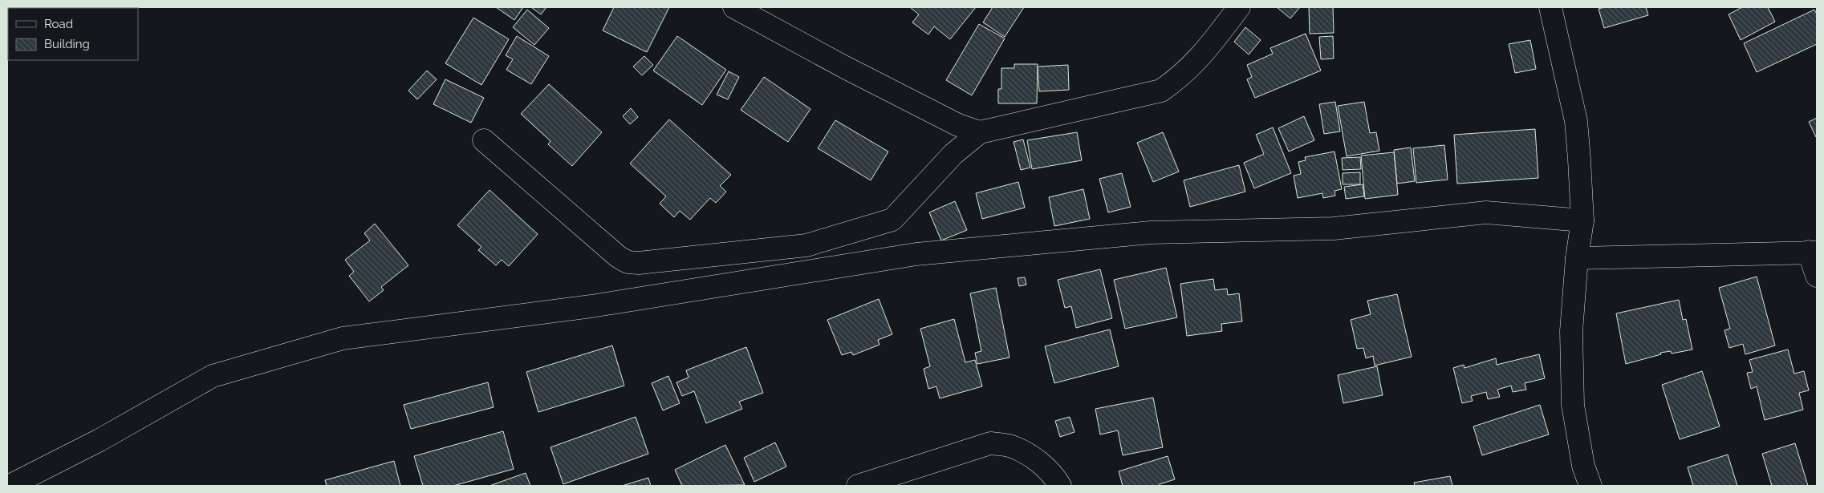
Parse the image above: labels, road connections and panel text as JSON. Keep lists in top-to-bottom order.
{
  "legend": ["Road", "Building"]
}
